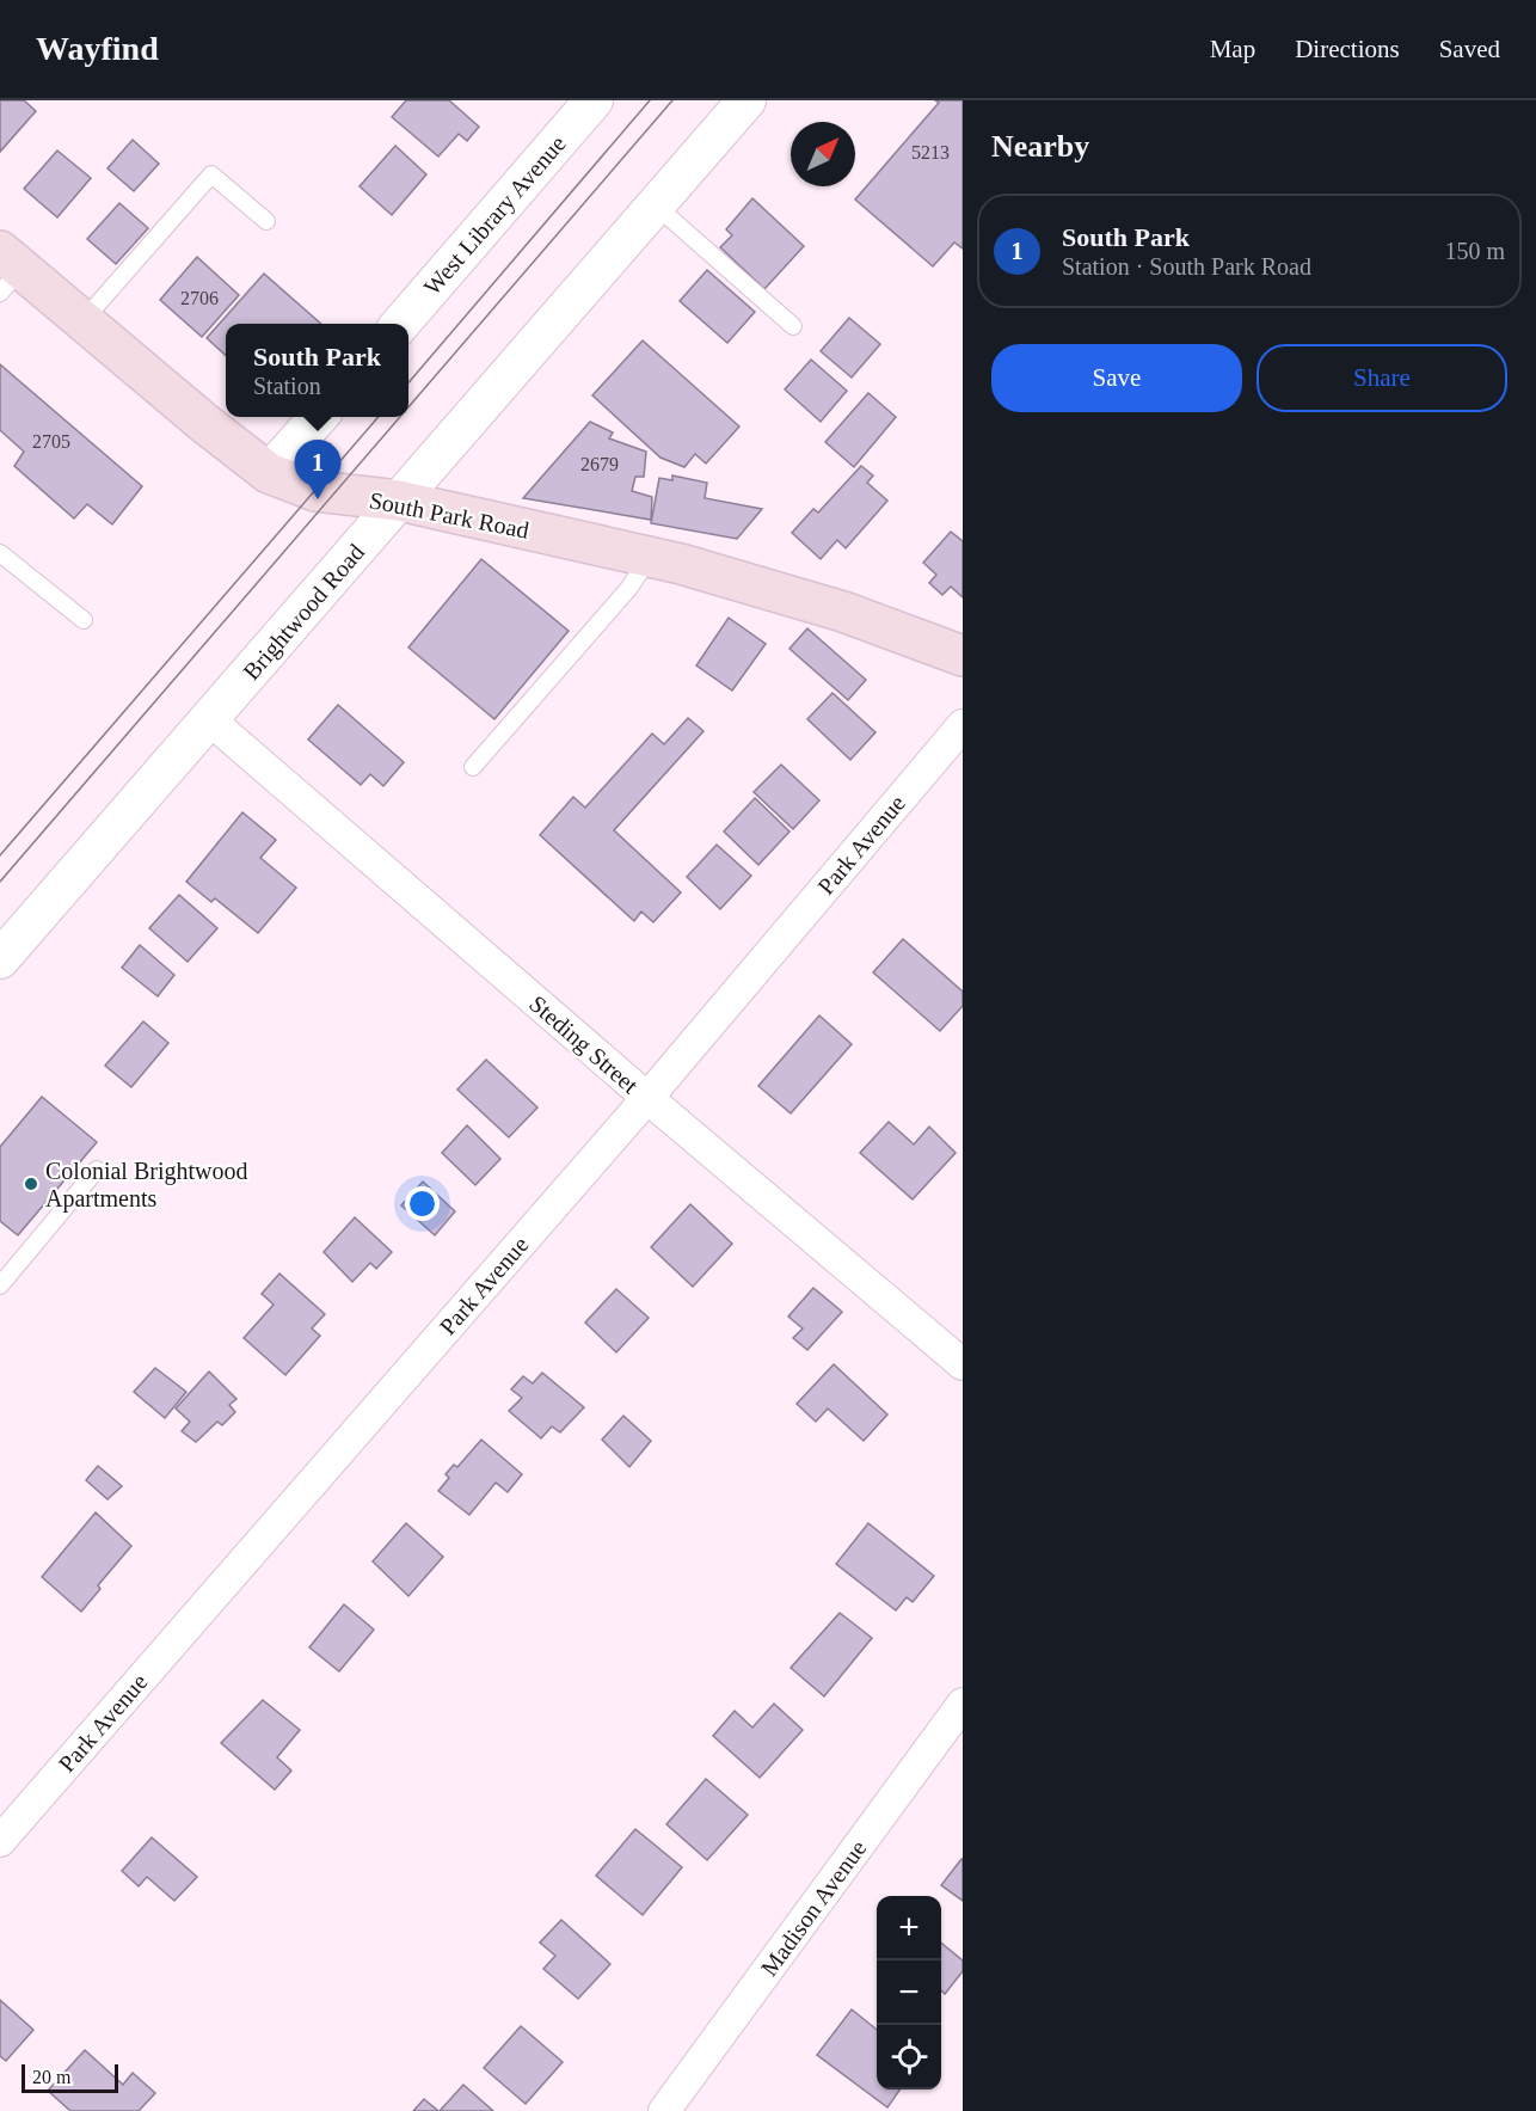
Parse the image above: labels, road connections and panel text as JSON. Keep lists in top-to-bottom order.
{
  "streets": {
    "main road": ["South Park Road"],
    "street": [
      "West Library Avenue",
      "Brightwood Road",
      "Park Avenue",
      "Steding Street",
      "Madison Avenue"
    ]
  },
  "crossings": [
    ["South Park Road", "Brightwood Road"],
    ["Brightwood Road", "Steding Street"],
    ["Park Avenue", "Steding Street"]
  ],
  "places": ["Colonial Brightwood Apartments"],
  "house_numbers": [
    "5213",
    "2706",
    "2705",
    "2679"
  ],
  "scale_bar": "20 m",
  "north": "top right",
  "page": {
    "header": "Wayfind",
    "nav": ["Map", "Directions", "Saved"],
    "heading": "Nearby",
    "list": [
      {
        "mark": "1",
        "name": "South Park",
        "note": "Station · South Park Road",
        "value": "150 m"
      }
    ],
    "buttons": ["Save", "Share"],
    "popup": ["South Park", "Station"],
    "pins": "1",
    "map_buttons": ["+", "−"],
    "scale": "20 m"
  }
}
